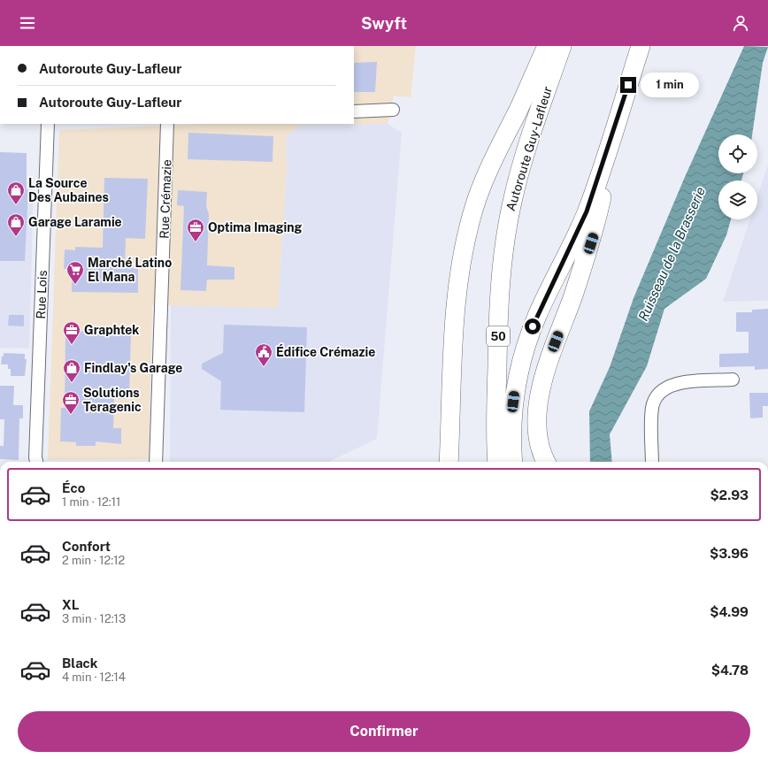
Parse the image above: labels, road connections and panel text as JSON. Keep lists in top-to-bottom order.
{
  "streets": {
    "highway": ["Autoroute Guy-Lafleur", "50"],
    "street": ["Rue Crémazie", "Rue Lois"]
  },
  "water": ["Ruisseau de la Brasserie"],
  "places": {
    "shop": ["La Source Des Aubaines", "Garage Laramie", "Findlay's Garage"],
    "office": ["Optima Imaging", "Graphtek", "Solutions Teragenic"],
    "supermarket": ["Marché Latino El Mana"],
    "public building": ["Édifice Crémazie"]
  },
  "page": {
    "header": "Swyft",
    "banner": ["Autoroute Guy-Lafleur", "Autoroute Guy-Lafleur"],
    "bubble": "1 min",
    "list": [
      {
        "name": "Éco",
        "note": "1 min · 12:11",
        "value": "$2.93"
      },
      {
        "name": "Confort",
        "note": "2 min · 12:12",
        "value": "$3.96"
      },
      {
        "name": "XL",
        "note": "3 min · 12:13",
        "value": "$4.99"
      },
      {
        "name": "Black",
        "note": "4 min · 12:14",
        "value": "$4.78"
      }
    ],
    "buttons": "Confirmer"
  }
}
